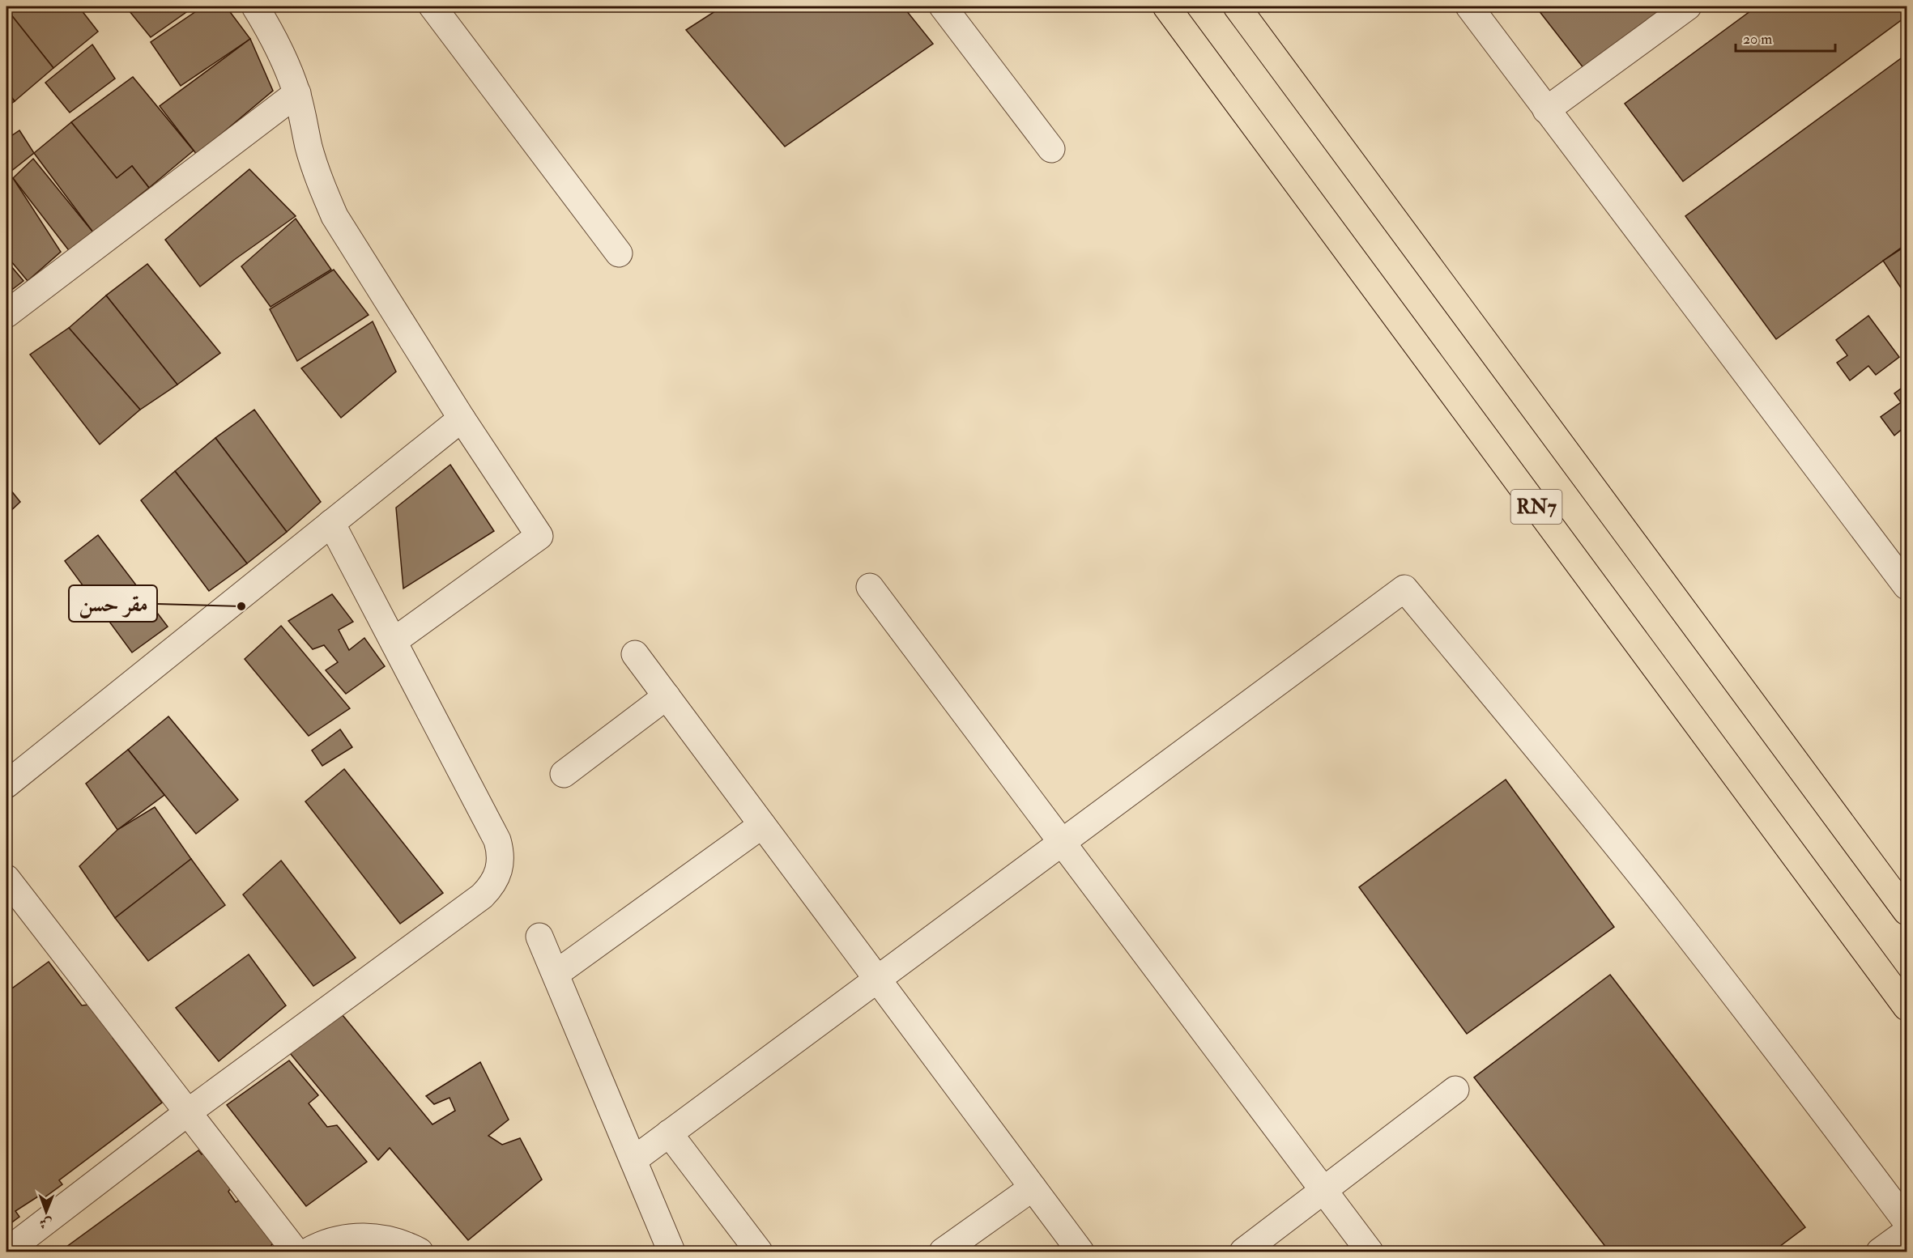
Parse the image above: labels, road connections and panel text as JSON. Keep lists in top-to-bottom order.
{
  "streets": {
    "highway": ["RN7"]
  },
  "places": ["مقر حسن"],
  "scale_bar": "20 m",
  "north": "bottom"
}
